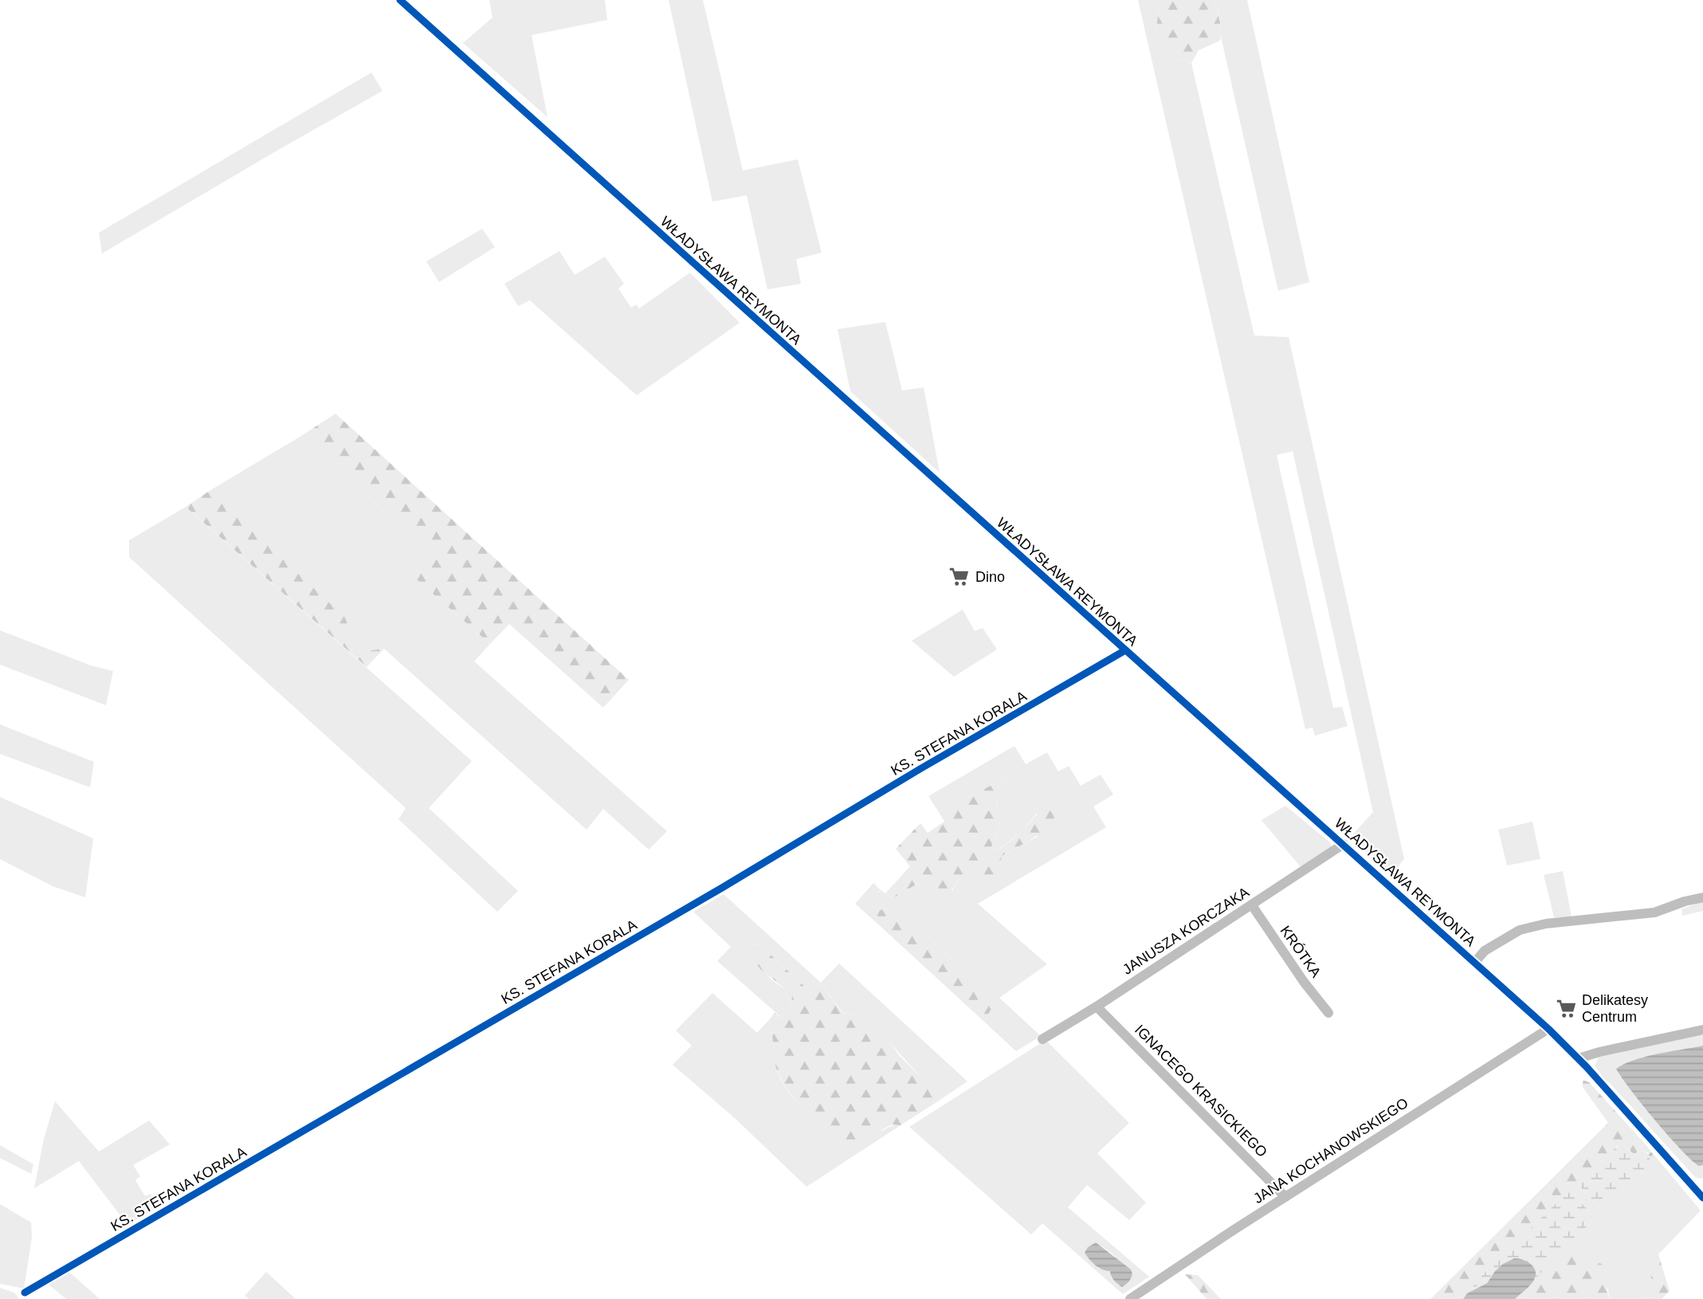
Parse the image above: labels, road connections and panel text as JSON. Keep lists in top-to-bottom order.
{
  "streets": {
    "street": [
      "WŁADYSŁAWA REYMONTA",
      "KS. STEFANA KORALA",
      "JANUSZA KORCZAKA",
      "KRÓTKA",
      "IGNACEGO KRASICKIEGO",
      "JANA KOCHANOWSKIEGO"
    ]
  },
  "crossings": [
    ["WŁADYSŁAWA REYMONTA", "KS. STEFANA KORALA"],
    ["WŁADYSŁAWA REYMONTA", "JANUSZA KORCZAKA"],
    ["WŁADYSŁAWA REYMONTA", "JANA KOCHANOWSKIEGO"],
    ["JANUSZA KORCZAKA", "KRÓTKA"],
    ["JANUSZA KORCZAKA", "IGNACEGO KRASICKIEGO"],
    ["IGNACEGO KRASICKIEGO", "JANA KOCHANOWSKIEGO"]
  ],
  "places": {
    "supermarket": ["Dino", "Delikatesy Centrum"]
  }
}
